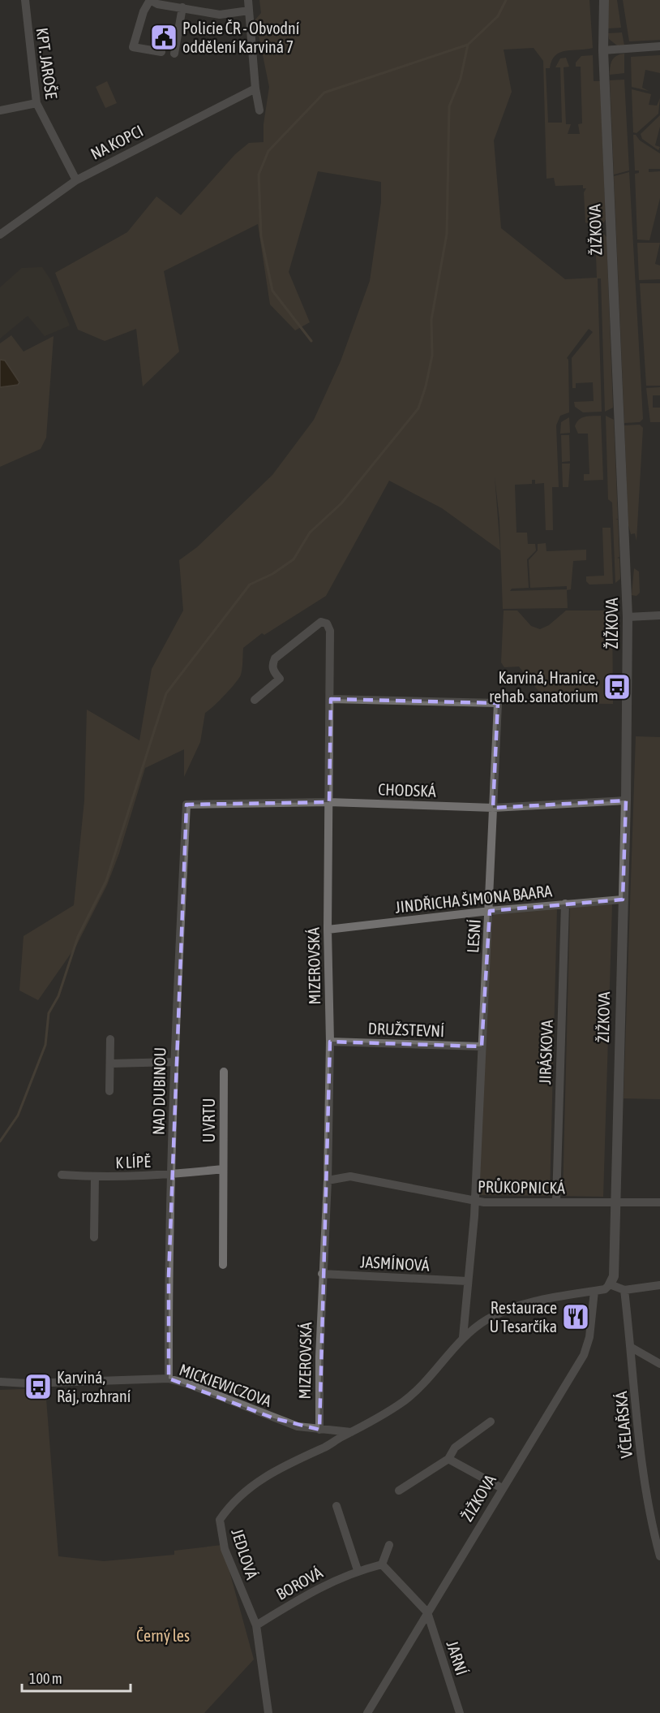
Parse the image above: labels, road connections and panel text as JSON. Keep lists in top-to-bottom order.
{
  "streets": {
    "street": [
      "KPT. JAROŠE",
      "NA KOPCI",
      "ŽIŽKOVA",
      "CHODSKÁ",
      "JINDŘICHA ŠIMONA BAARA",
      "LESNÍ",
      "MIZEROVSKÁ",
      "DRUŽSTEVNÍ",
      "JIRÁSKOVA",
      "NAD DUBINOU",
      "U VRTU",
      "K LÍPĚ",
      "PRŮKOPNICKÁ",
      "JASMÍNOVÁ",
      "MICKIEWICZOVA",
      "VČELAŘSKÁ",
      "JEDLOVÁ",
      "BOROVÁ",
      "JARNÍ"
    ]
  },
  "crossings": [
    ["KPT. JAROŠE", "NA KOPCI"],
    ["ŽIŽKOVA", "CHODSKÁ"],
    ["ŽIŽKOVA", "JINDŘICHA ŠIMONA BAARA"],
    ["ŽIŽKOVA", "PRŮKOPNICKÁ"],
    ["ŽIŽKOVA", "JARNÍ"],
    ["CHODSKÁ", "LESNÍ"],
    ["CHODSKÁ", "MIZEROVSKÁ"],
    ["CHODSKÁ", "NAD DUBINOU"],
    ["JINDŘICHA ŠIMONA BAARA", "LESNÍ"],
    ["JINDŘICHA ŠIMONA BAARA", "MIZEROVSKÁ"],
    ["JINDŘICHA ŠIMONA BAARA", "JIRÁSKOVA"],
    ["LESNÍ", "MIZEROVSKÁ"],
    ["LESNÍ", "DRUŽSTEVNÍ"],
    ["LESNÍ", "PRŮKOPNICKÁ"],
    ["LESNÍ", "JASMÍNOVÁ"],
    ["MIZEROVSKÁ", "DRUŽSTEVNÍ"],
    ["MIZEROVSKÁ", "PRŮKOPNICKÁ"],
    ["MIZEROVSKÁ", "JASMÍNOVÁ"],
    ["MIZEROVSKÁ", "MICKIEWICZOVA"],
    ["JIRÁSKOVA", "PRŮKOPNICKÁ"],
    ["NAD DUBINOU", "K LÍPĚ"],
    ["NAD DUBINOU", "MICKIEWICZOVA"],
    ["MICKIEWICZOVA", "JEDLOVÁ"],
    ["JEDLOVÁ", "BOROVÁ"]
  ],
  "parks": ["Černý les"],
  "places": {
    "public building": ["Policie ČR - Obvodní oddělení Karviná 7"],
    "bus stop": ["Karviná, Hranice, rehab. sanatorium", "Karviná, Ráj, rozhraní"],
    "restaurant": ["Restaurace U Tesarčíka"]
  },
  "scale_bar": "100 m"
}
